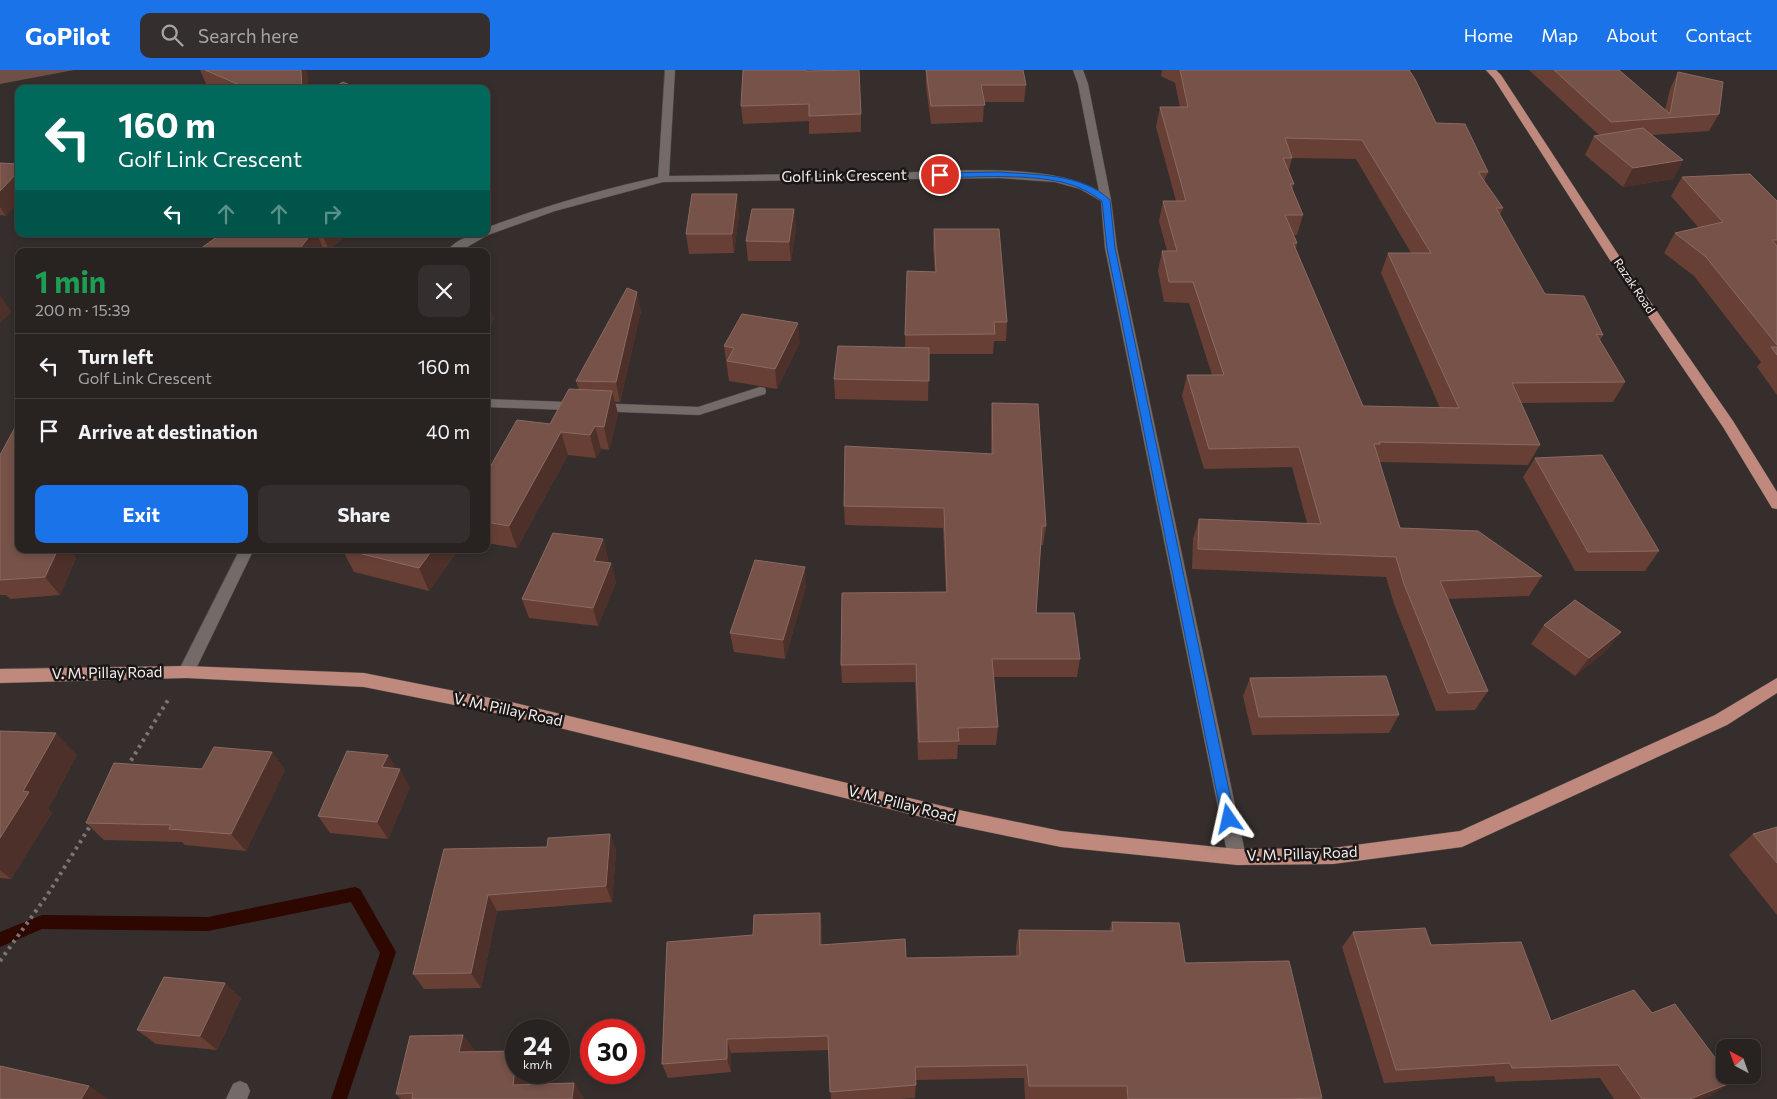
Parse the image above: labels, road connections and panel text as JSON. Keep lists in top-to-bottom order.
{
  "streets": {
    "main road": ["Razak Road", "V. M. Pillay Road"],
    "street": ["Golf Link Crescent"]
  },
  "north": "top left",
  "page": {
    "header": "GoPilot",
    "search": "Search here",
    "nav": [
      "Home",
      "Map",
      "About",
      "Contact"
    ],
    "turn": ["160 m", "Golf Link Crescent"],
    "heading": ["1 min", "200 m · 15:39"],
    "list": [
      {
        "name": "Turn left",
        "note": "Golf Link Crescent",
        "value": "160 m"
      },
      {
        "name": "Arrive at destination",
        "value": "40 m"
      }
    ],
    "buttons": ["Exit", "Share"],
    "speed": "24 km/h",
    "limit": "30"
  }
}
